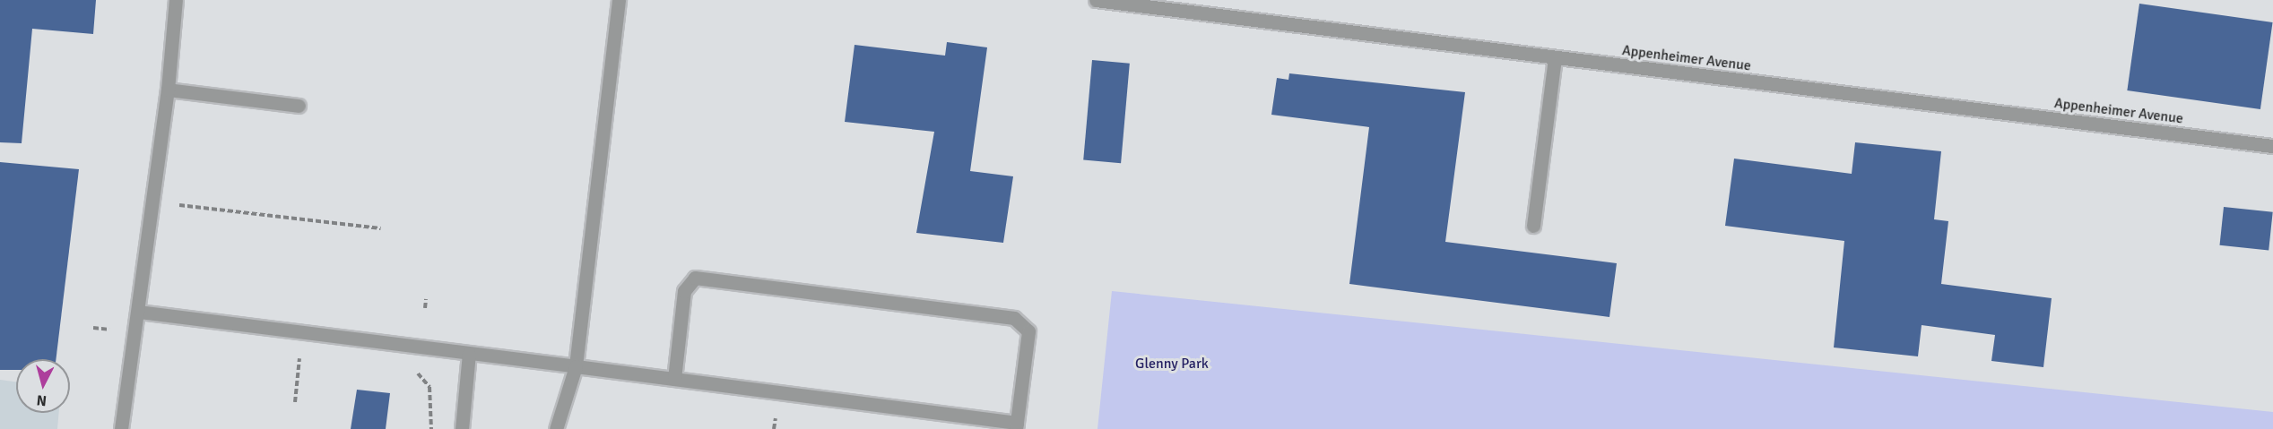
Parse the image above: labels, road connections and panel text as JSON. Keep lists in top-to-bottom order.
{
  "streets": {
    "street": ["Appenheimer Avenue"]
  },
  "parks": ["Glenny Park"],
  "north": "bottom"
}
